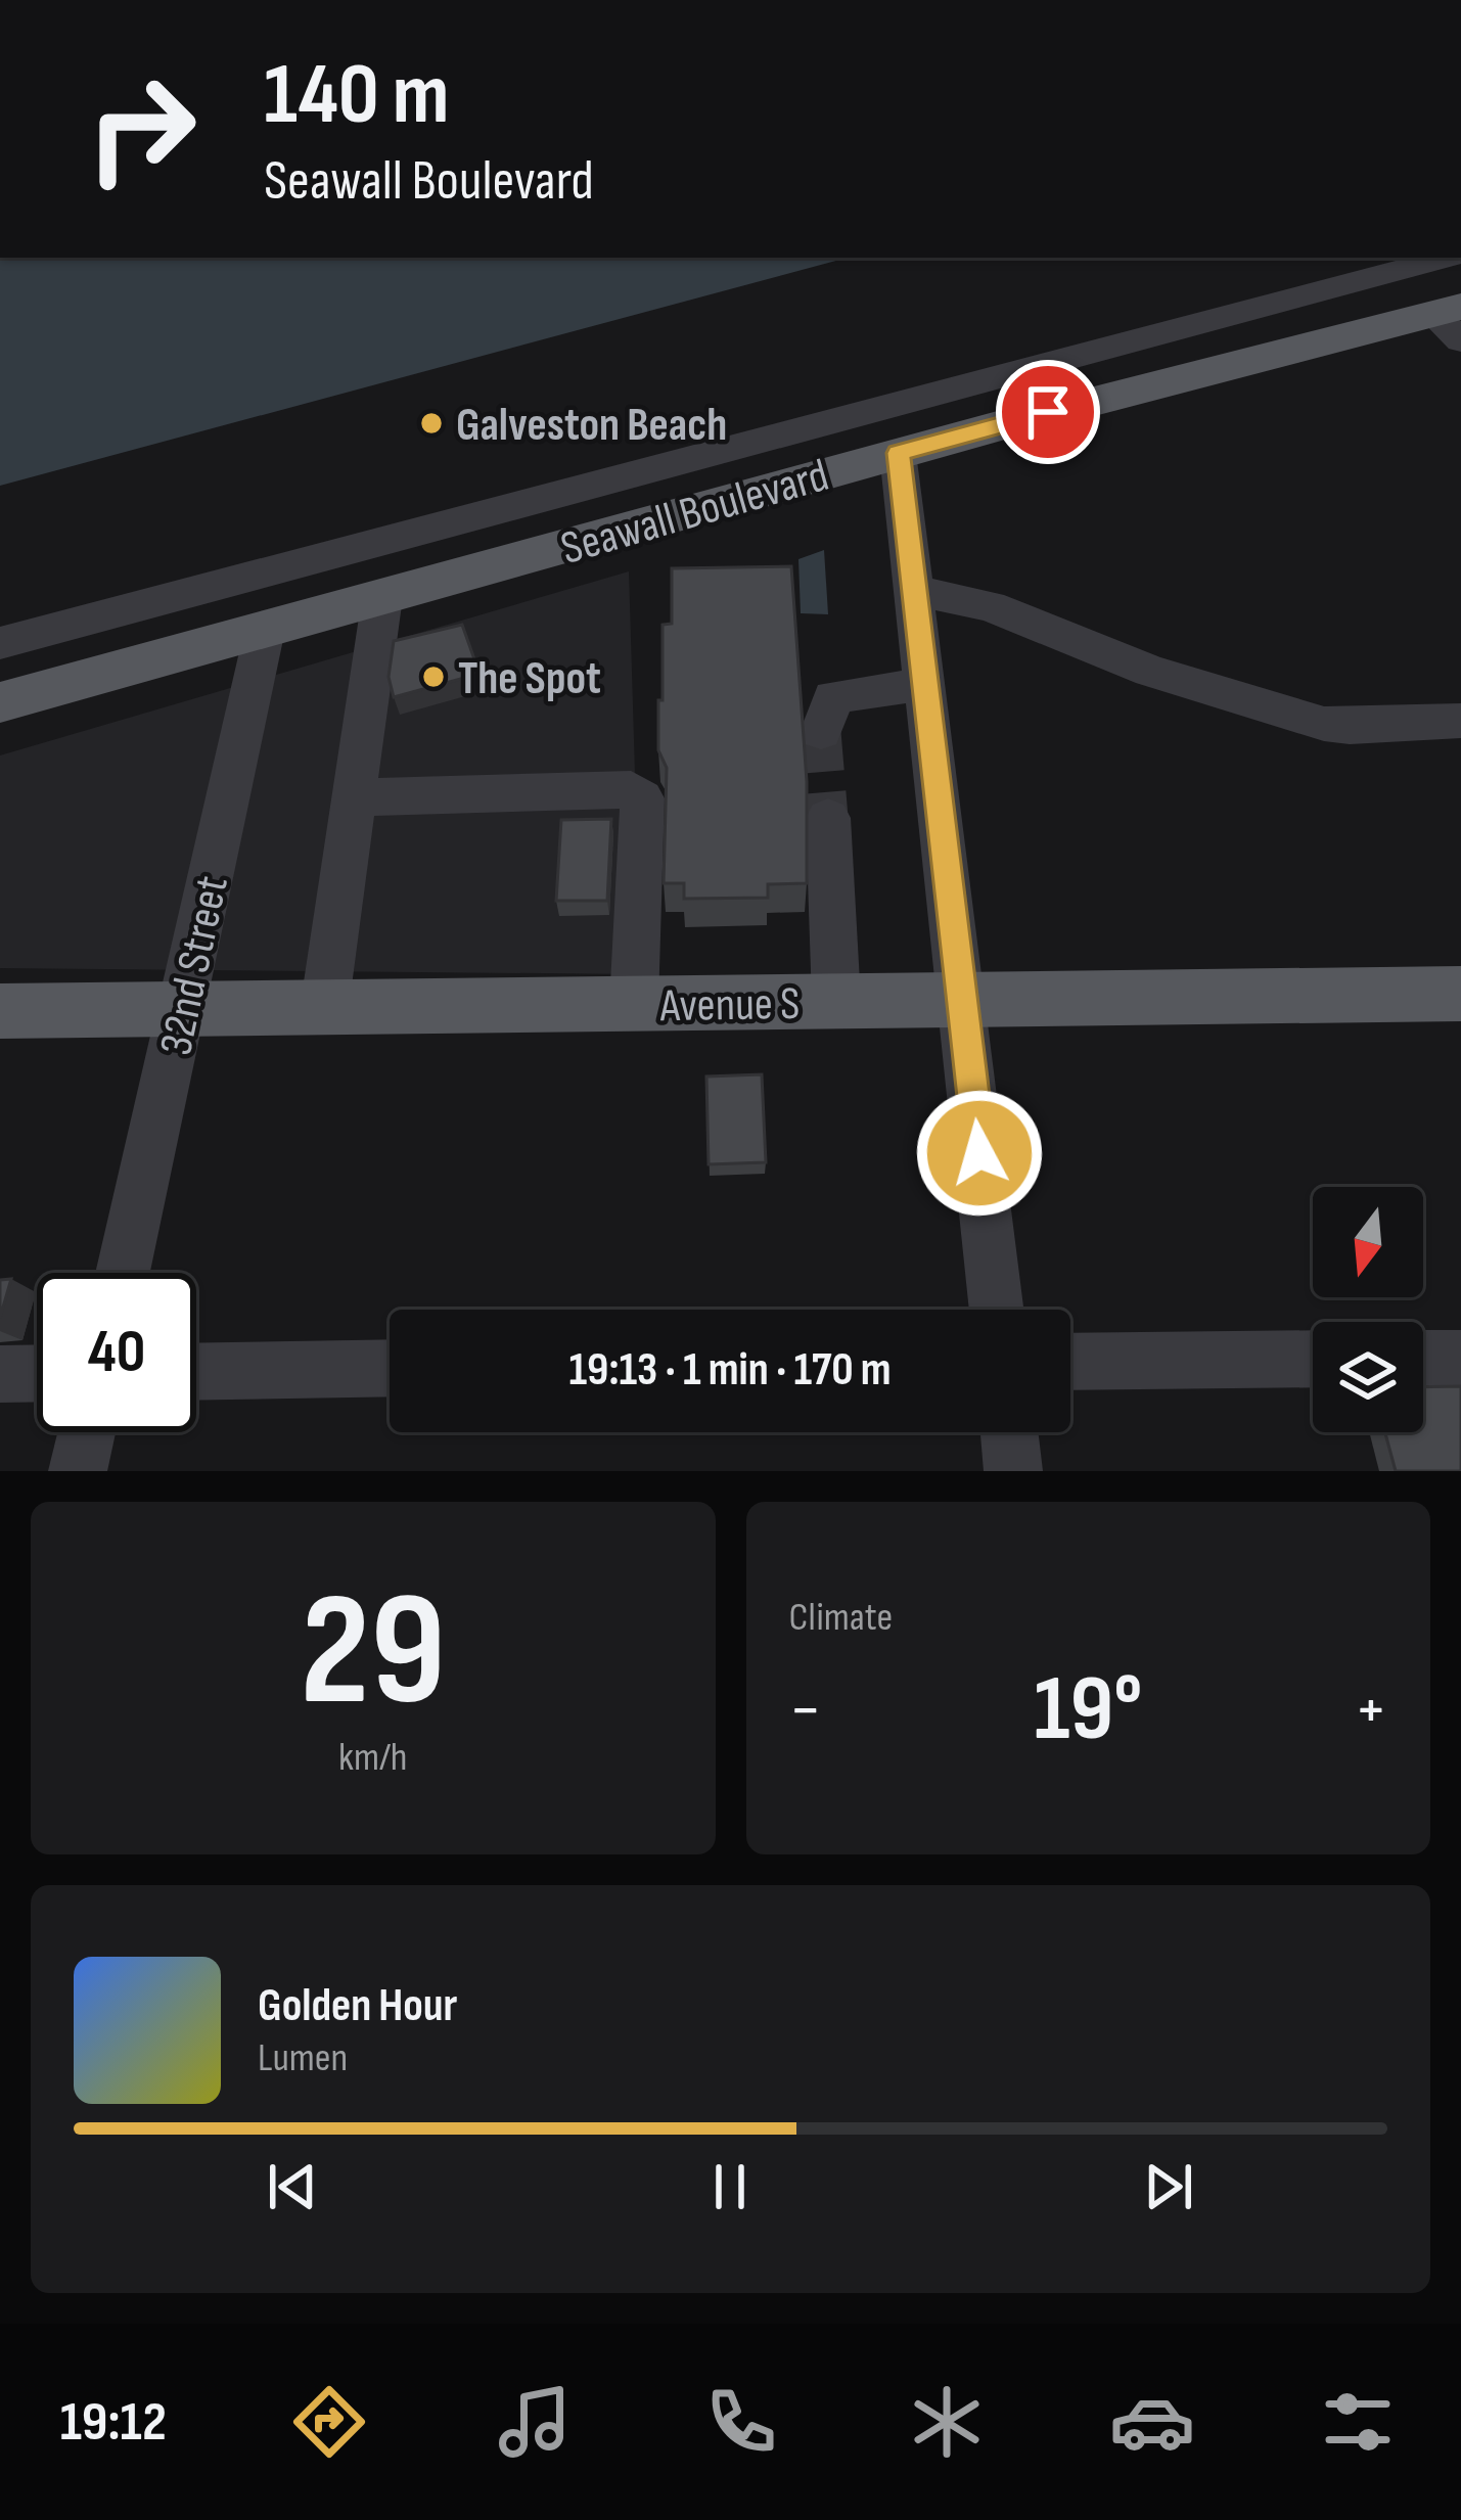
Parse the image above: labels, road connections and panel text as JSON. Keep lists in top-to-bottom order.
{
  "streets": {
    "main road": ["Seawall Boulevard", "Avenue S"],
    "street": ["32nd Street"]
  },
  "crossings": [
    ["Seawall Boulevard", "32nd Street"],
    ["32nd Street", "Avenue S"]
  ],
  "places": ["Galveston Beach", "The Spot"],
  "north": "bottom",
  "page": {
    "turn": ["140 m", "Seawall Boulevard"],
    "limit": "40",
    "trip": "19:13 · 1 min · 170 m",
    "tile": [
      ["29", "km/h"],
      "Climate"
    ],
    "heat": ["−", "19°", "+"],
    "song": ["Golden Hour", "Lumen"],
    "tabs": "19:12"
  }
}
